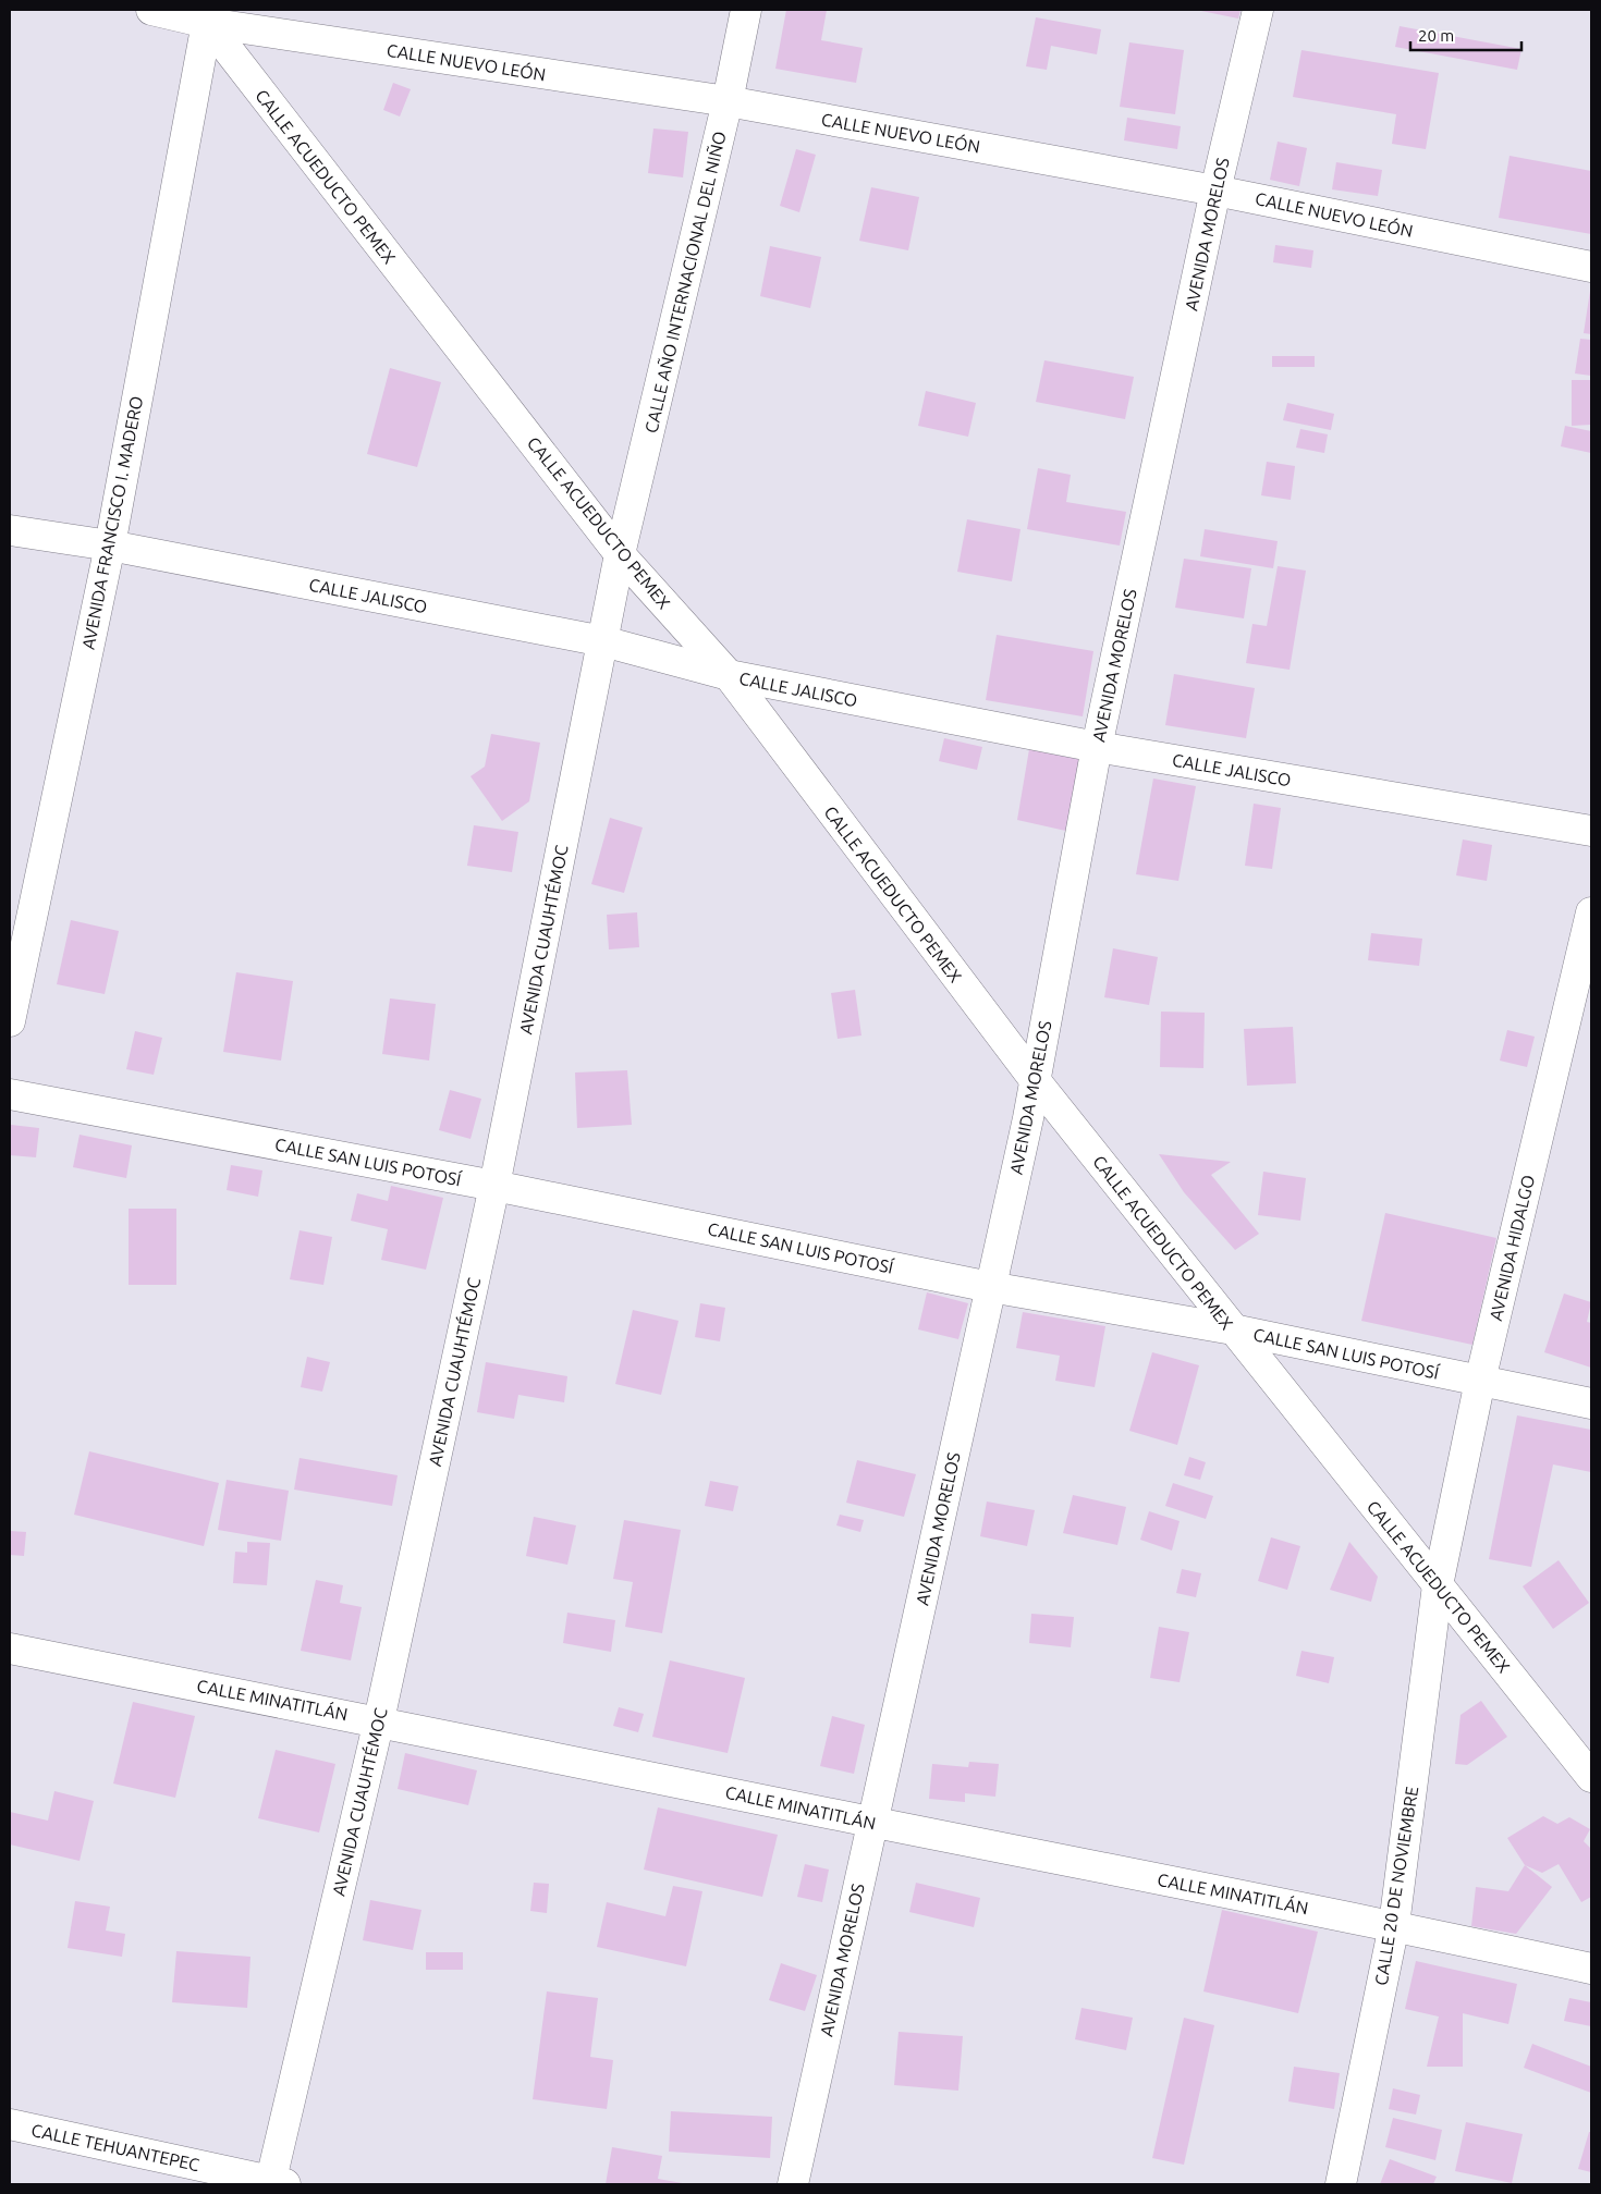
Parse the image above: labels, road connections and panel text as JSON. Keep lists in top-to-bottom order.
{
  "streets": {
    "street": [
      "CALLE NUEVO LEÓN",
      "CALLE ACUEDUCTO PEMEX",
      "AVENIDA MORELOS",
      "CALLE AÑO INTERNACIONAL DEL NIÑO",
      "AVENIDA FRANCISCO I. MADERO",
      "CALLE JALISCO",
      "AVENIDA CUAUHTÉMOC",
      "CALLE SAN LUIS POTOSÍ",
      "AVENIDA HIDALGO",
      "CALLE MINATITLÁN",
      "CALLE 20 DE NOVIEMBRE",
      "CALLE TEHUANTEPEC"
    ]
  },
  "crossings": [
    ["CALLE NUEVO LEÓN", "CALLE ACUEDUCTO PEMEX"],
    ["CALLE NUEVO LEÓN", "AVENIDA MORELOS"],
    ["CALLE NUEVO LEÓN", "CALLE AÑO INTERNACIONAL DEL NIÑO"],
    ["CALLE NUEVO LEÓN", "AVENIDA FRANCISCO I. MADERO"],
    ["CALLE ACUEDUCTO PEMEX", "AVENIDA MORELOS"],
    ["CALLE ACUEDUCTO PEMEX", "CALLE AÑO INTERNACIONAL DEL NIÑO"],
    ["CALLE ACUEDUCTO PEMEX", "AVENIDA FRANCISCO I. MADERO"],
    ["CALLE ACUEDUCTO PEMEX", "CALLE JALISCO"],
    ["CALLE ACUEDUCTO PEMEX", "AVENIDA CUAUHTÉMOC"],
    ["CALLE ACUEDUCTO PEMEX", "CALLE SAN LUIS POTOSÍ"],
    ["CALLE ACUEDUCTO PEMEX", "AVENIDA HIDALGO"],
    ["CALLE ACUEDUCTO PEMEX", "CALLE 20 DE NOVIEMBRE"],
    ["AVENIDA MORELOS", "CALLE JALISCO"],
    ["AVENIDA MORELOS", "CALLE SAN LUIS POTOSÍ"],
    ["AVENIDA MORELOS", "CALLE MINATITLÁN"],
    ["CALLE AÑO INTERNACIONAL DEL NIÑO", "AVENIDA CUAUHTÉMOC"],
    ["AVENIDA FRANCISCO I. MADERO", "CALLE JALISCO"],
    ["CALLE JALISCO", "AVENIDA CUAUHTÉMOC"],
    ["AVENIDA CUAUHTÉMOC", "CALLE SAN LUIS POTOSÍ"],
    ["AVENIDA CUAUHTÉMOC", "CALLE MINATITLÁN"],
    ["AVENIDA CUAUHTÉMOC", "CALLE TEHUANTEPEC"],
    ["CALLE SAN LUIS POTOSÍ", "AVENIDA HIDALGO"],
    ["AVENIDA HIDALGO", "CALLE 20 DE NOVIEMBRE"],
    ["CALLE MINATITLÁN", "CALLE 20 DE NOVIEMBRE"]
  ],
  "scale_bar": "20 m"
}
